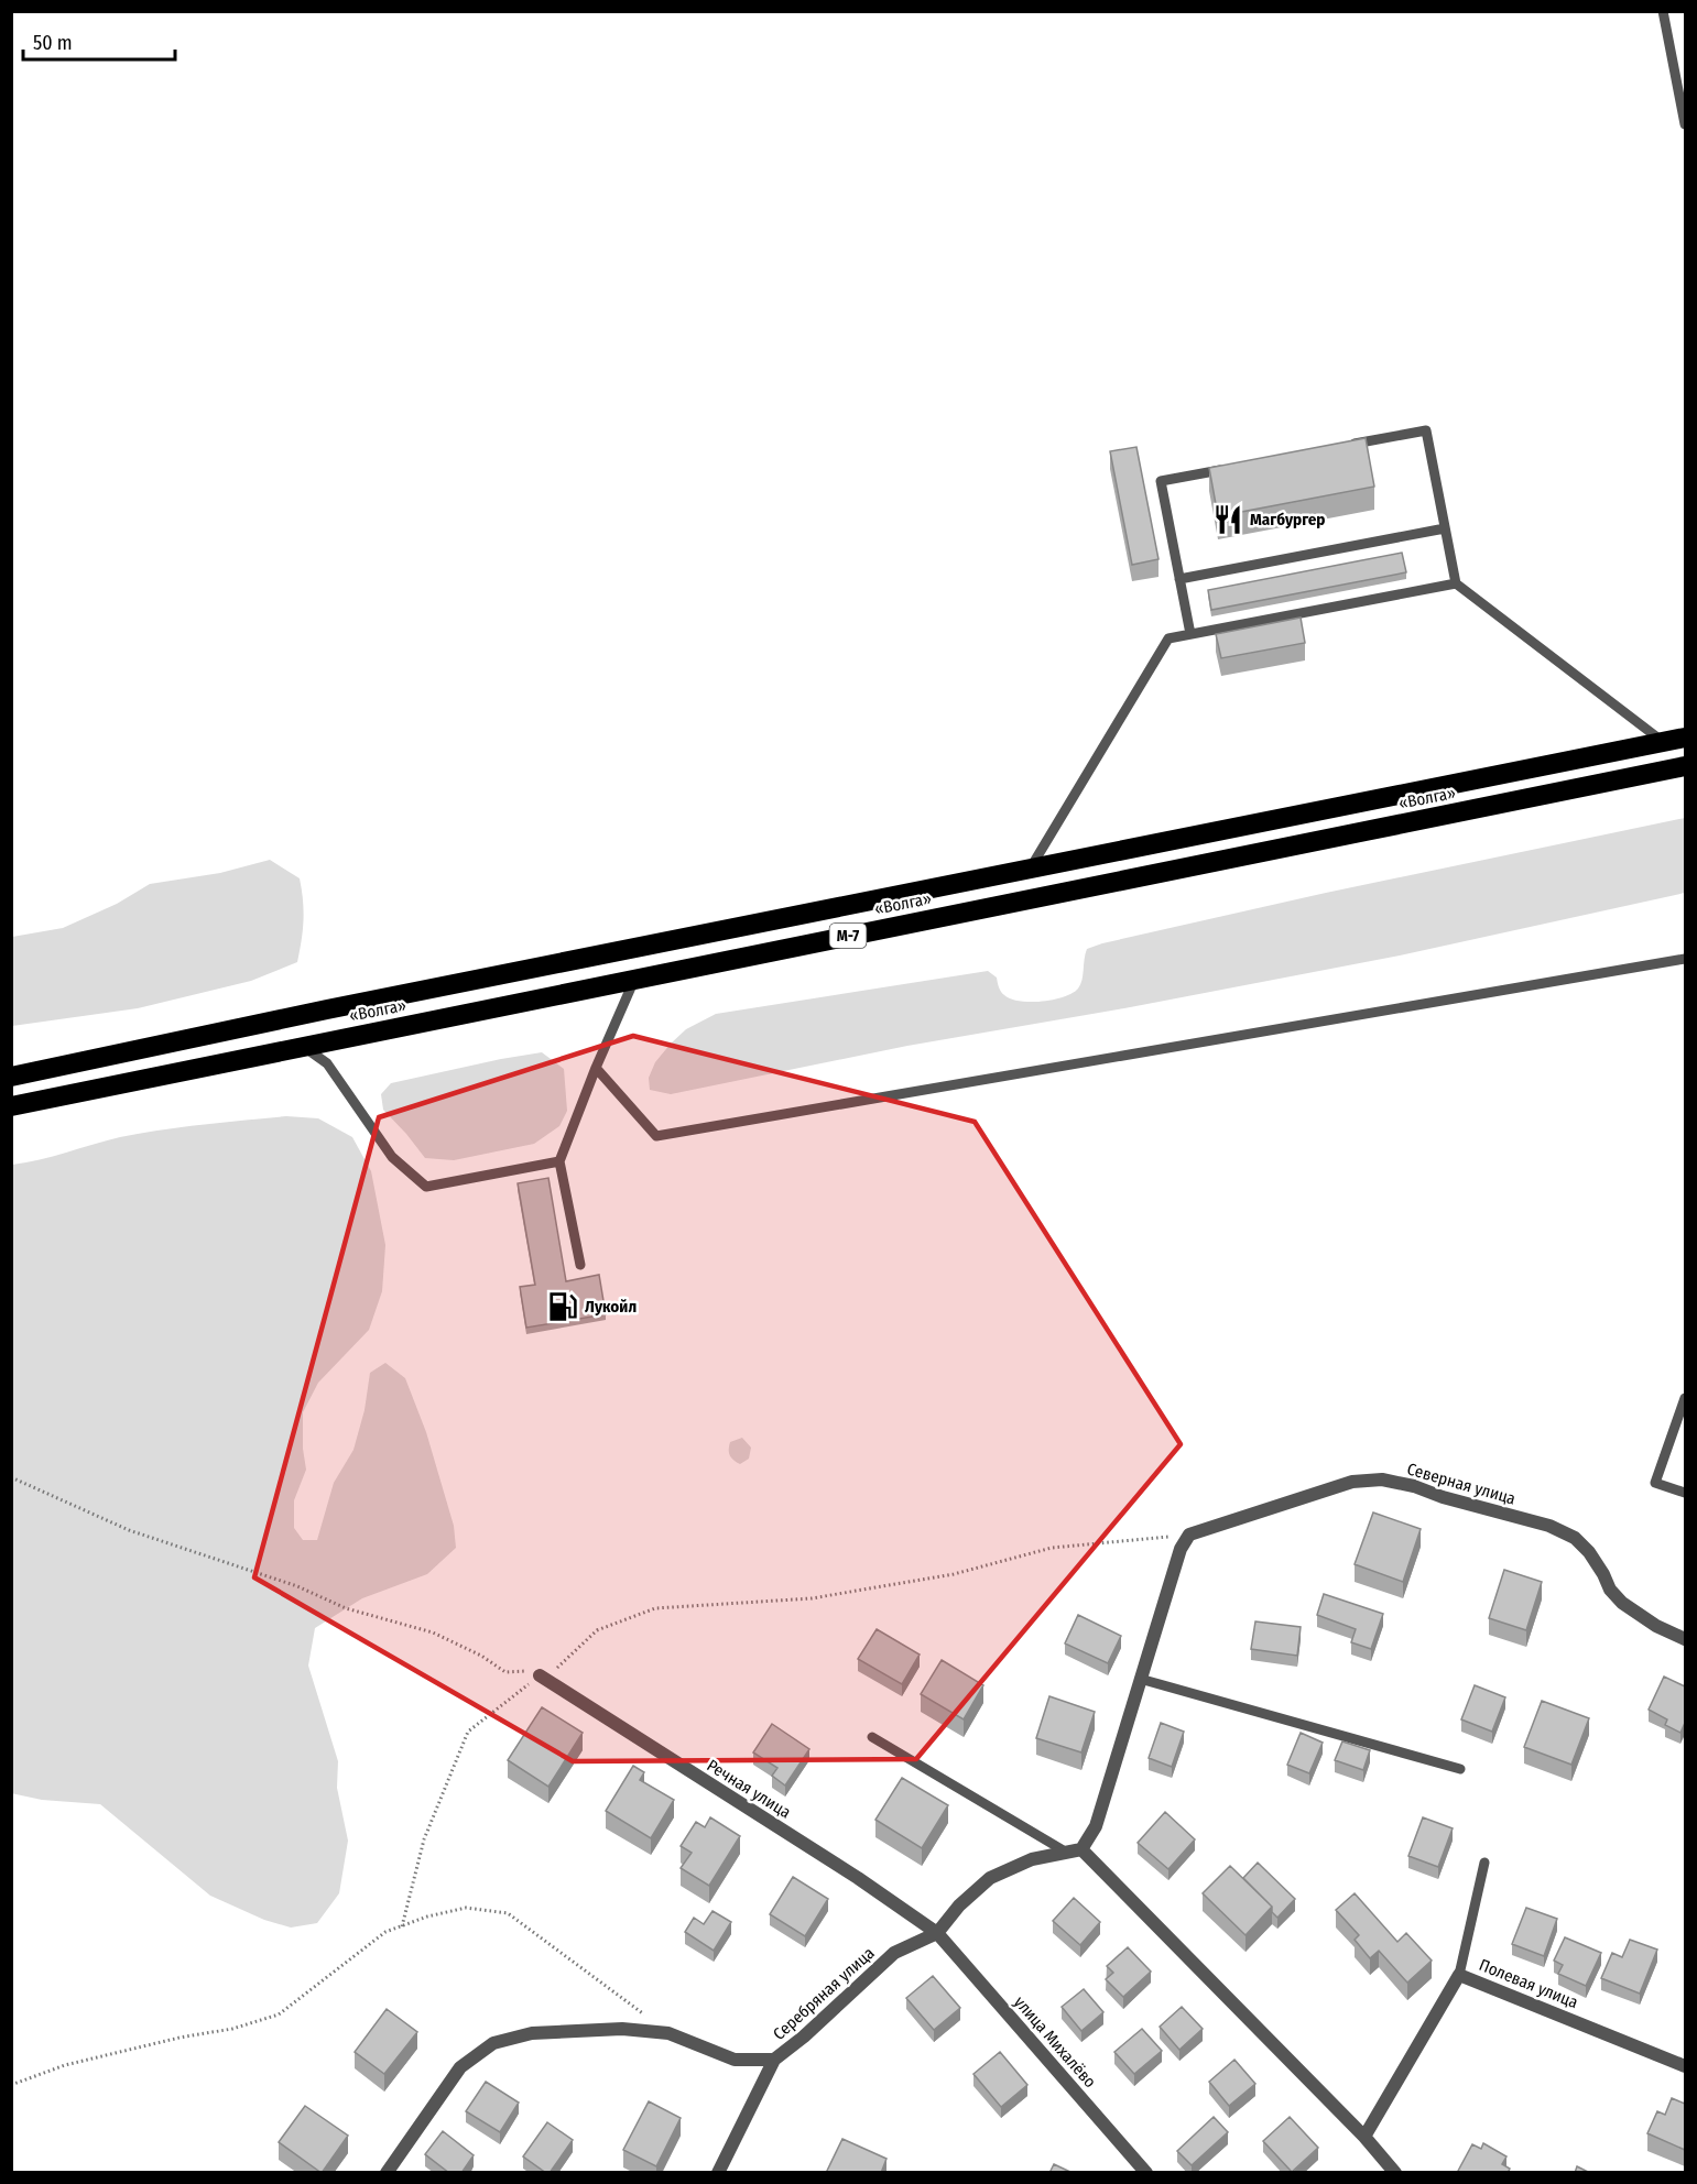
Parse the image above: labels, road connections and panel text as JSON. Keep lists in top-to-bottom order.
{
  "streets": {
    "highway": ["«Волга»", "М-7"],
    "street": [
      "Северная улица",
      "Речная улица",
      "Полевая улица",
      "Серебряная улица",
      "улица Михалёво"
    ]
  },
  "crossings": [
    ["Речная улица", "Серебряная улица"],
    ["Речная улица", "улица Михалёво"],
    ["Серебряная улица", "улица Михалёво"]
  ],
  "places": {
    "restaurant": ["Магбургер"],
    "fuel station": ["Лукойл"]
  },
  "scale_bar": "50 m"
}
